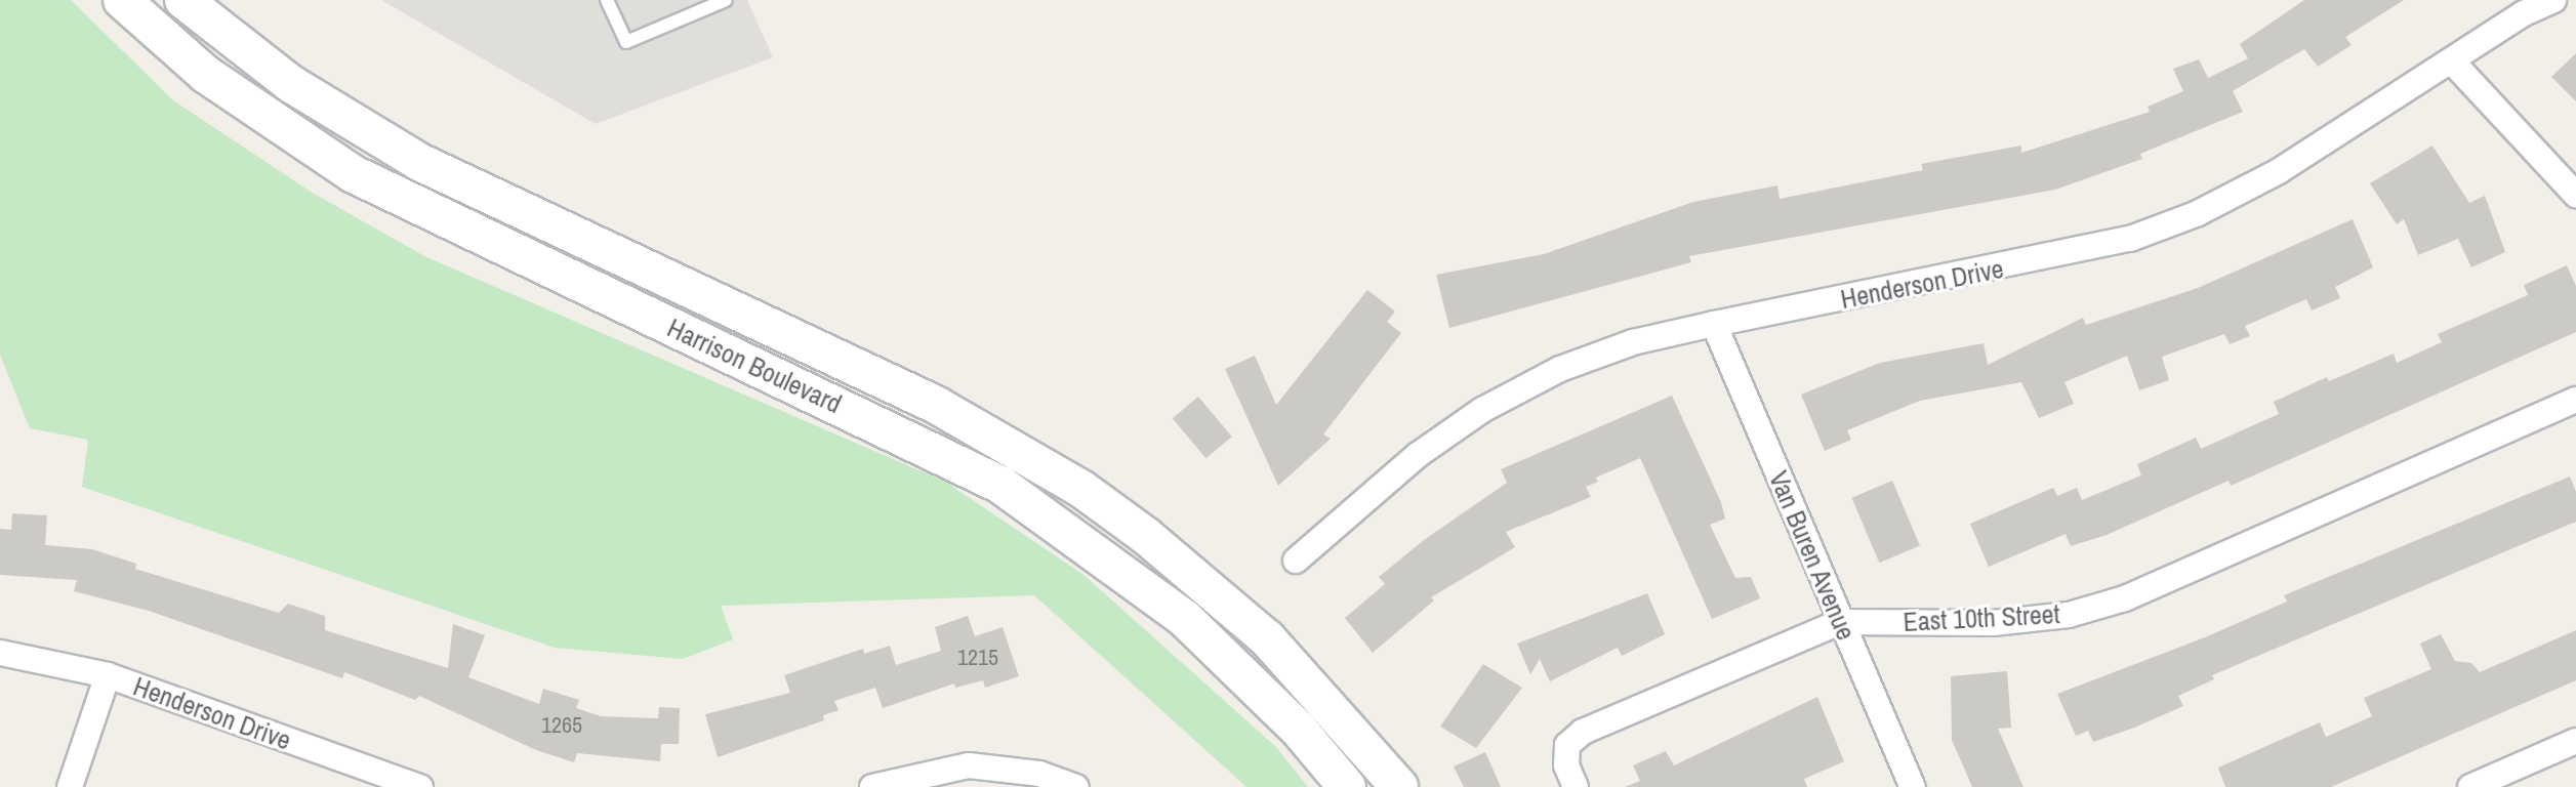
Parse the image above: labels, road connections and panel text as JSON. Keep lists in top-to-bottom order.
{
  "streets": {
    "main road": ["Harrison Boulevard"],
    "street": ["Henderson Drive", "Van Buren Avenue", "East 10th Street"]
  },
  "crossings": [
    ["Henderson Drive", "Van Buren Avenue"],
    ["Van Buren Avenue", "East 10th Street"]
  ],
  "house_numbers": ["1215", "1265"]
}
